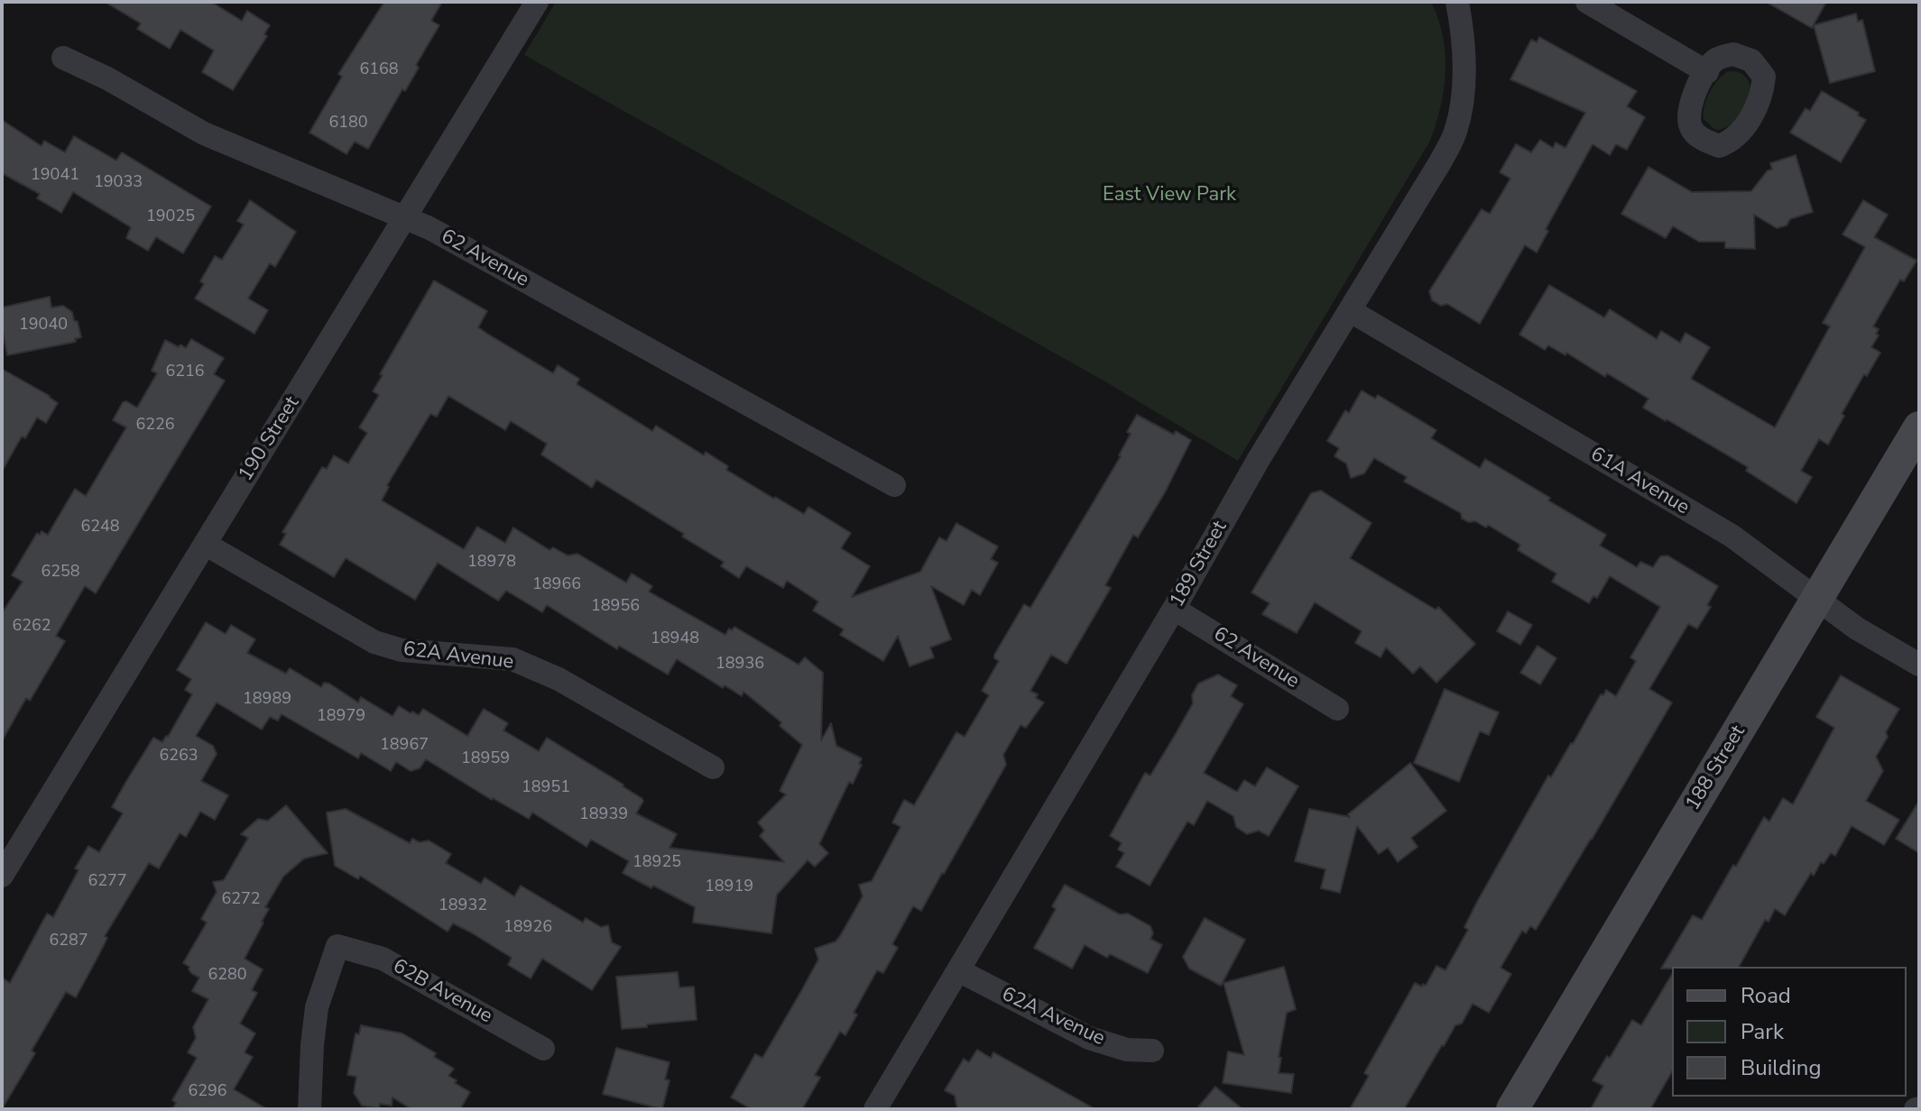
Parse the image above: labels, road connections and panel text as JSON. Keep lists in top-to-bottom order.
{
  "streets": {
    "street": [
      "62 Avenue",
      "190 Street",
      "61A Avenue",
      "189 Street",
      "62A Avenue",
      "188 Street",
      "62B Avenue"
    ]
  },
  "crossings": [
    ["62 Avenue", "190 Street"],
    ["62 Avenue", "189 Street"],
    ["190 Street", "62A Avenue"],
    ["61A Avenue", "189 Street"],
    ["61A Avenue", "188 Street"],
    ["189 Street", "62A Avenue"]
  ],
  "parks": ["East View Park"],
  "house_numbers": [
    "6168",
    "6180",
    "19041",
    "19033",
    "19025",
    "19040",
    "6216",
    "6226",
    "6248",
    "18978",
    "6258",
    "18966",
    "18956",
    "6262",
    "18948",
    "18936",
    "18989",
    "18979",
    "18967",
    "6263",
    "18959",
    "18951",
    "18939",
    "18925",
    "6277",
    "18919",
    "6272",
    "18932",
    "18926",
    "6287",
    "6280",
    "6296"
  ],
  "legend": ["Road", "Park", "Building"]
}
